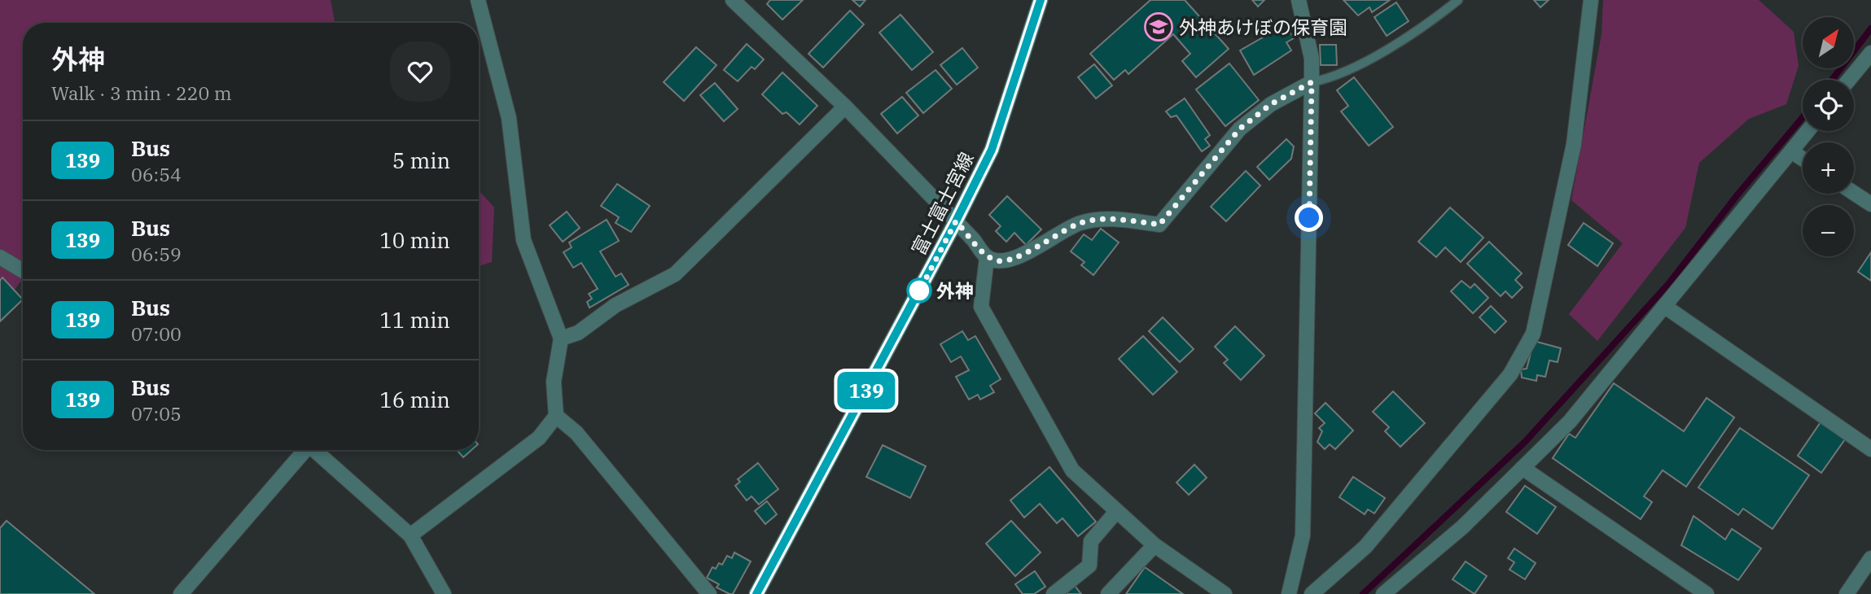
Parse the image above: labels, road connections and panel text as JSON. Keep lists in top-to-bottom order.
{
  "streets": {
    "main road": ["富士富士宮線"]
  },
  "places": {
    "school or university": ["外神あけぼの保育園"],
    "other": ["外神"]
  },
  "lines": ["bus line 139"],
  "north": "top right",
  "page": {
    "on_map": "139",
    "map_buttons": ["+", "−"],
    "heading": ["外神", "Walk · 3 min · 220 m"],
    "list": [
      {
        "mark": "139",
        "name": "Bus",
        "note": "06:54",
        "value": "5 min"
      },
      {
        "mark": "139",
        "name": "Bus",
        "note": "06:59",
        "value": "10 min"
      },
      {
        "mark": "139",
        "name": "Bus",
        "note": "07:00",
        "value": "11 min"
      },
      {
        "mark": "139",
        "name": "Bus",
        "note": "07:05",
        "value": "16 min"
      }
    ]
  }
}
